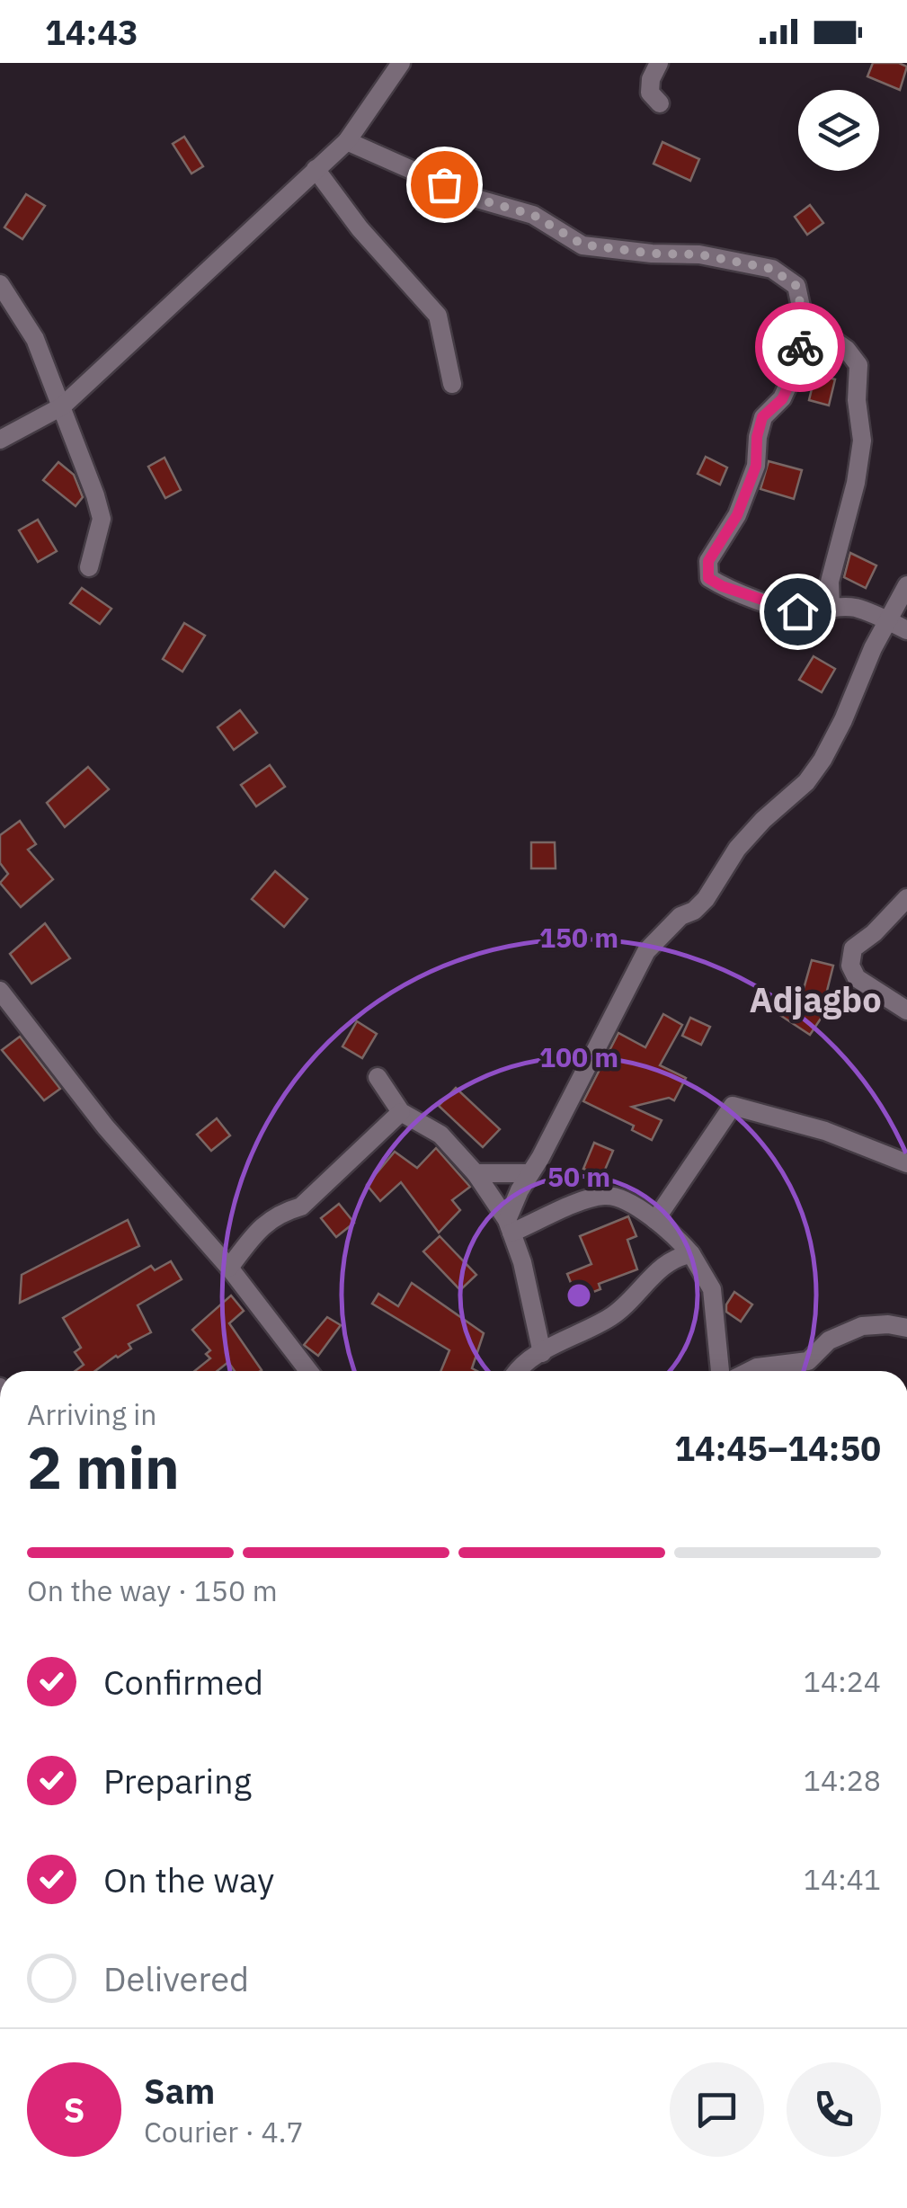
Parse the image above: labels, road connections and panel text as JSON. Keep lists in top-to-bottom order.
{
  "districts": ["Adjagbo"],
  "page": {
    "status": "14:43",
    "heading": ["2 min", "Arriving in", "14:45–14:50"],
    "panel": ["Sam", "Courier · 4.7"],
    "bar": "On the way · 150 m",
    "list": [
      ["Confirmed", "14:24"],
      ["Preparing", "14:28"],
      ["On the way", "14:41"],
      "Delivered"
    ],
    "round": "S"
  },
  "rings": ["150 m", "100 m", "50 m"]
}
